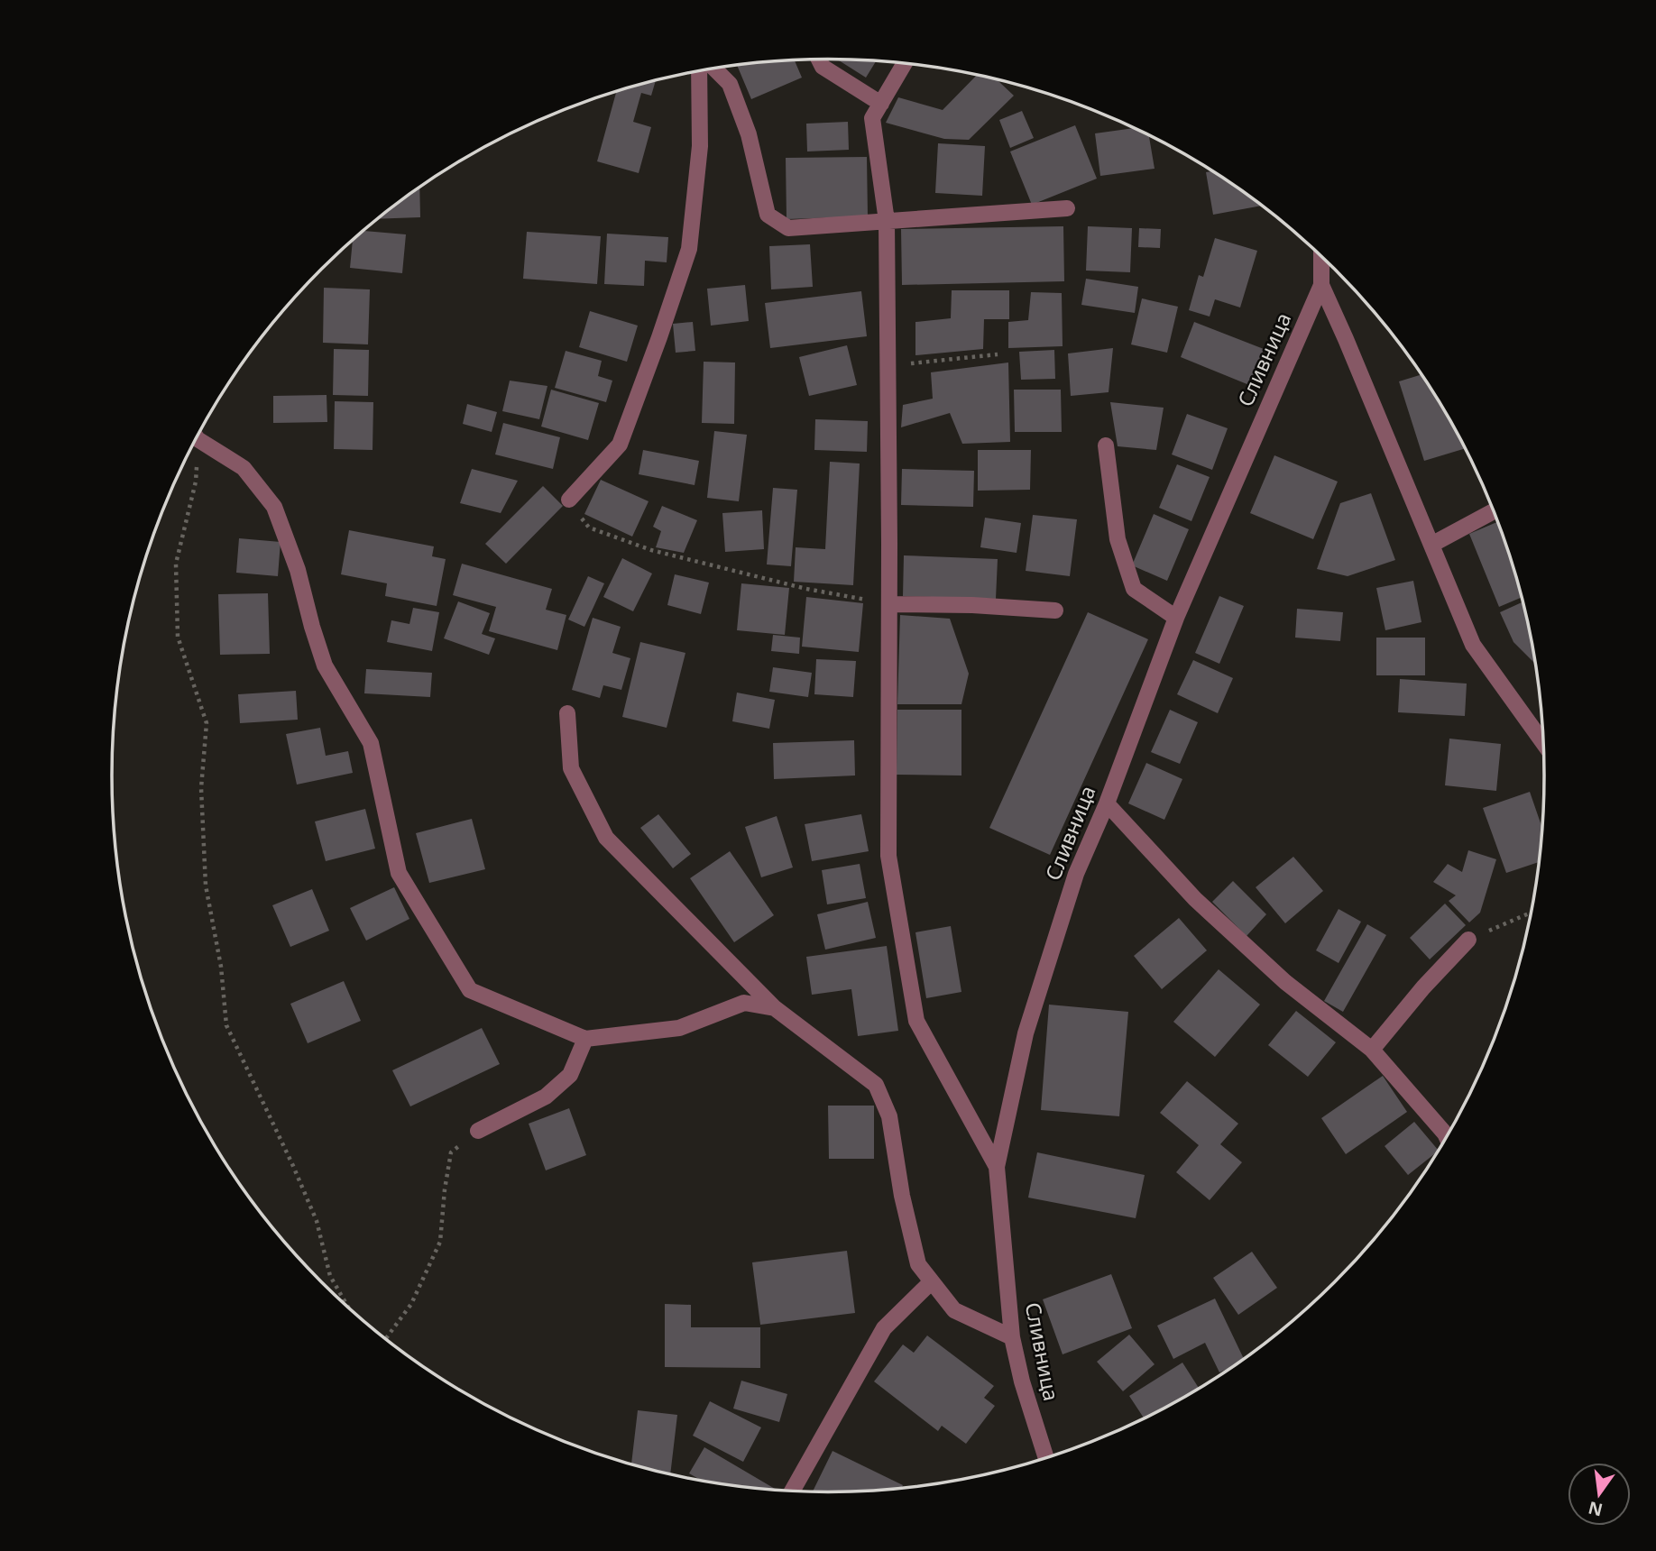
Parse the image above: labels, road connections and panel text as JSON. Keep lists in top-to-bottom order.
{
  "streets": {
    "street": ["Сливница"]
  },
  "north": "bottom"
}
